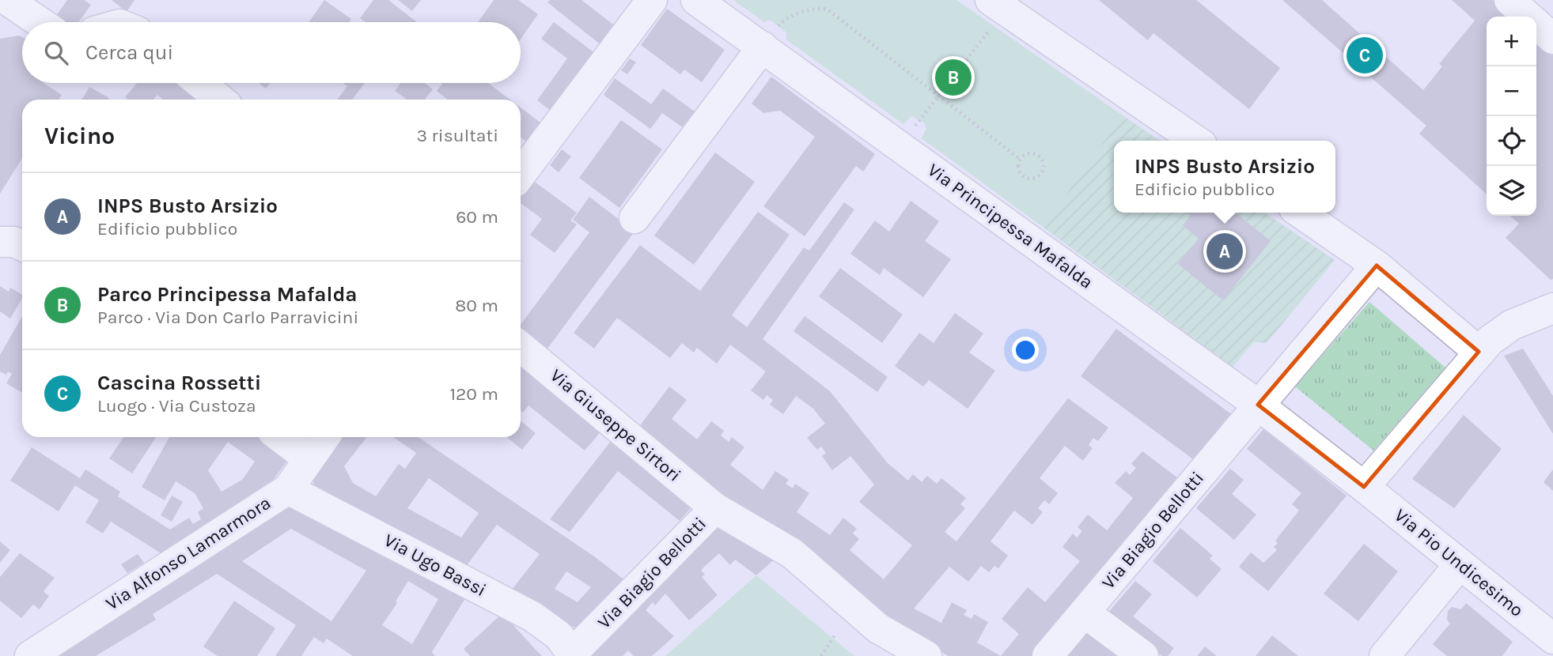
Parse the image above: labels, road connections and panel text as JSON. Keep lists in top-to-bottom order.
{
  "streets": {
    "street": [
      "Via Principessa Mafalda",
      "Via Giuseppe Sirtori",
      "Via Biagio Bellotti",
      "Via Alfonso Lamarmora",
      "Via Pio Undicesimo",
      "Via Ugo Bassi"
    ]
  },
  "crossings": [
    ["Via Principessa Mafalda", "Via Biagio Bellotti"],
    ["Via Principessa Mafalda", "Via Pio Undicesimo"],
    ["Via Giuseppe Sirtori", "Via Biagio Bellotti"],
    ["Via Biagio Bellotti", "Via Ugo Bassi"],
    ["Via Alfonso Lamarmora", "Via Ugo Bassi"]
  ],
  "page": {
    "map_buttons": ["+", "−"],
    "search": "Cerca qui",
    "pins": ["C", "B", "A"],
    "heading": ["Vicino", "3 risultati"],
    "popup": ["INPS Busto Arsizio", "Edificio pubblico"],
    "list": [
      {
        "mark": "A",
        "name": "INPS Busto Arsizio",
        "note": "Edificio pubblico",
        "value": "60 m"
      },
      {
        "mark": "B",
        "name": "Parco Principessa Mafalda",
        "note": "Parco · Via Don Carlo Parravicini",
        "value": "80 m"
      },
      {
        "mark": "C",
        "name": "Cascina Rossetti",
        "note": "Luogo · Via Custoza",
        "value": "120 m"
      }
    ]
  }
}
